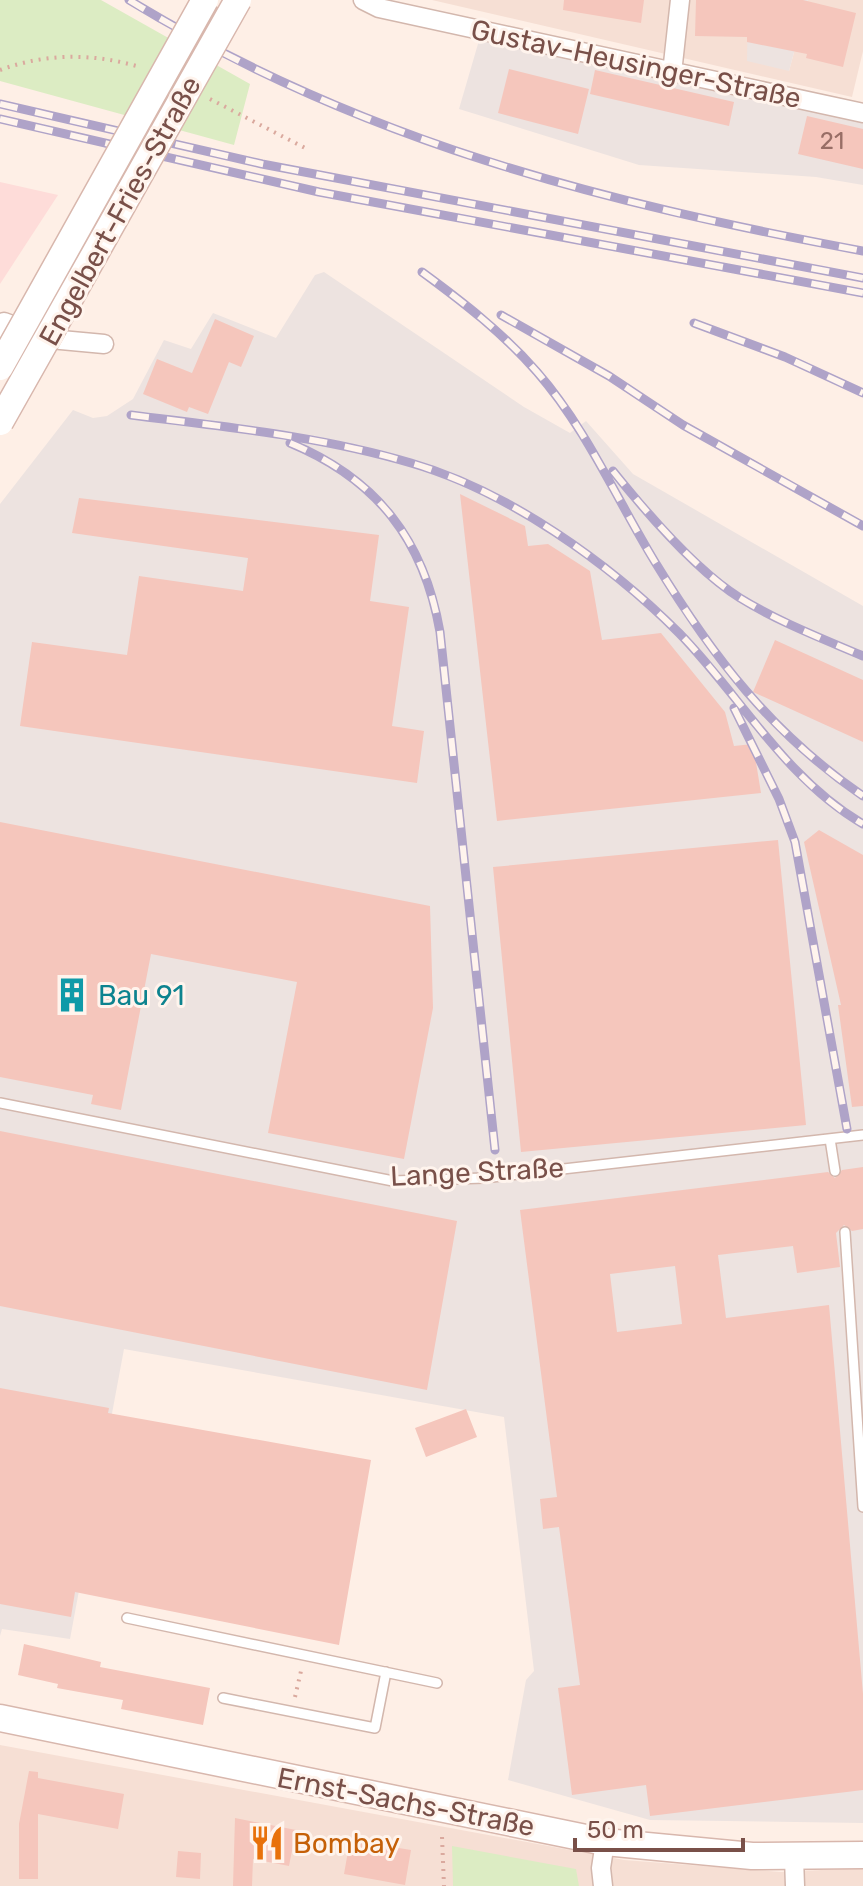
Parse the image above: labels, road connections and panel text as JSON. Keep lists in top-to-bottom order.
{
  "streets": {
    "main road": ["Engelbert-Fries-Straße", "Ernst-Sachs-Straße"],
    "street": ["Gustav-Heusinger-Straße"],
    "lane": ["Lange Straße"]
  },
  "places": {
    "building": ["Bau 91"],
    "restaurant": ["Bombay"]
  },
  "house_numbers": ["21"],
  "scale_bar": "50 m"
}
